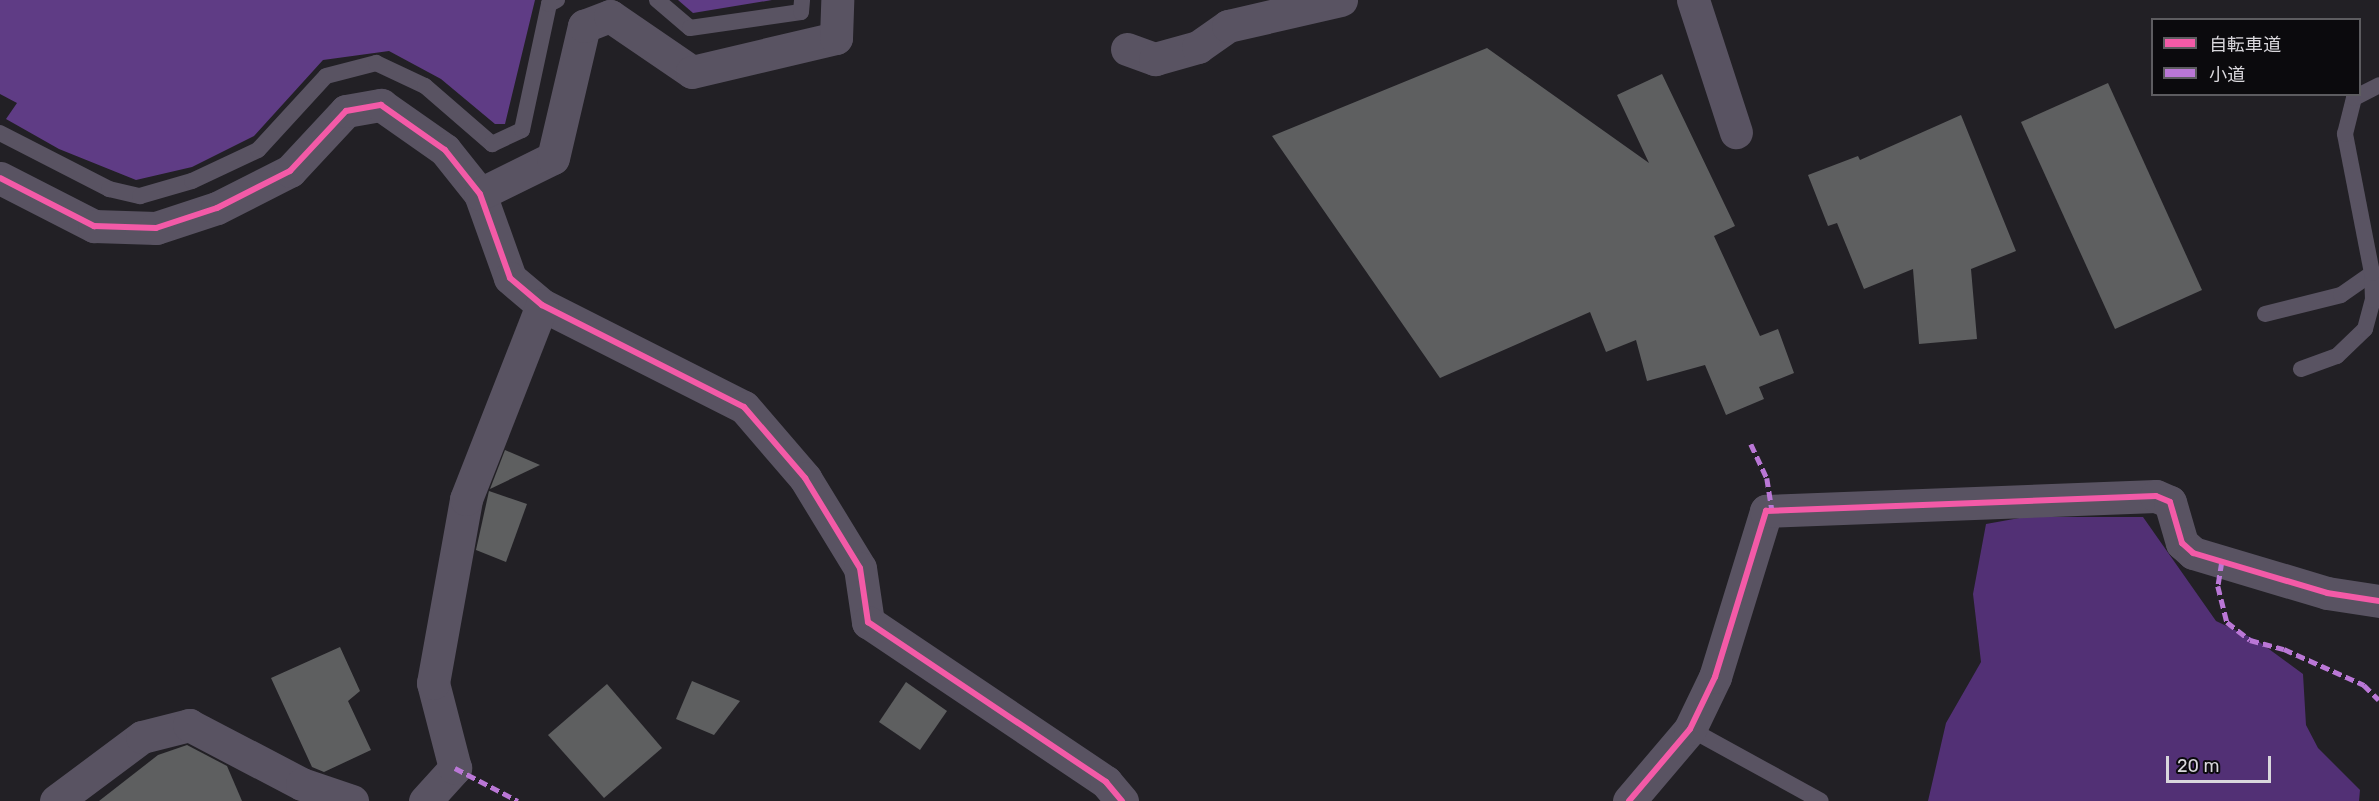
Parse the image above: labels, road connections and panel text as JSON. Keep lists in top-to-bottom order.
{
  "legend": ["自転車道", "小道"],
  "scale_bar": "20 m"
}
